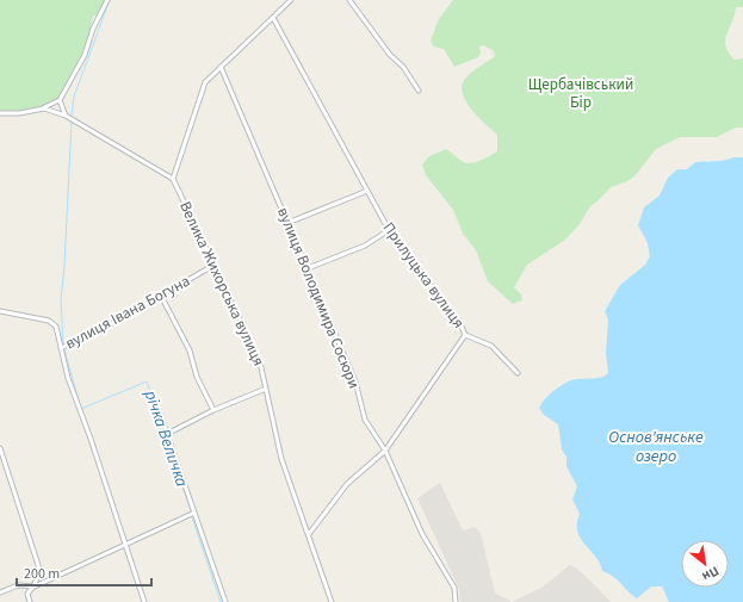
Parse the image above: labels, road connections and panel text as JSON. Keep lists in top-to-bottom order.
{
  "streets": {
    "street": [
      "Прилуцька вулиця",
      "Велика Жихорська вулиця",
      "вулиця Володимира Сосюри",
      "вулиця Івана Богуна"
    ]
  },
  "crossings": [
    ["Прилуцька вулиця", "Велика Жихорська вулиця"],
    ["Прилуцька вулиця", "вулиця Володимира Сосюри"],
    ["Велика Жихорська вулиця", "вулиця Івана Богуна"]
  ],
  "water": ["Основ'янське озеро", "річка Величка"],
  "parks": ["Щербачівський Бір"],
  "scale_bar": "200 m",
  "north": "bottom right"
}
